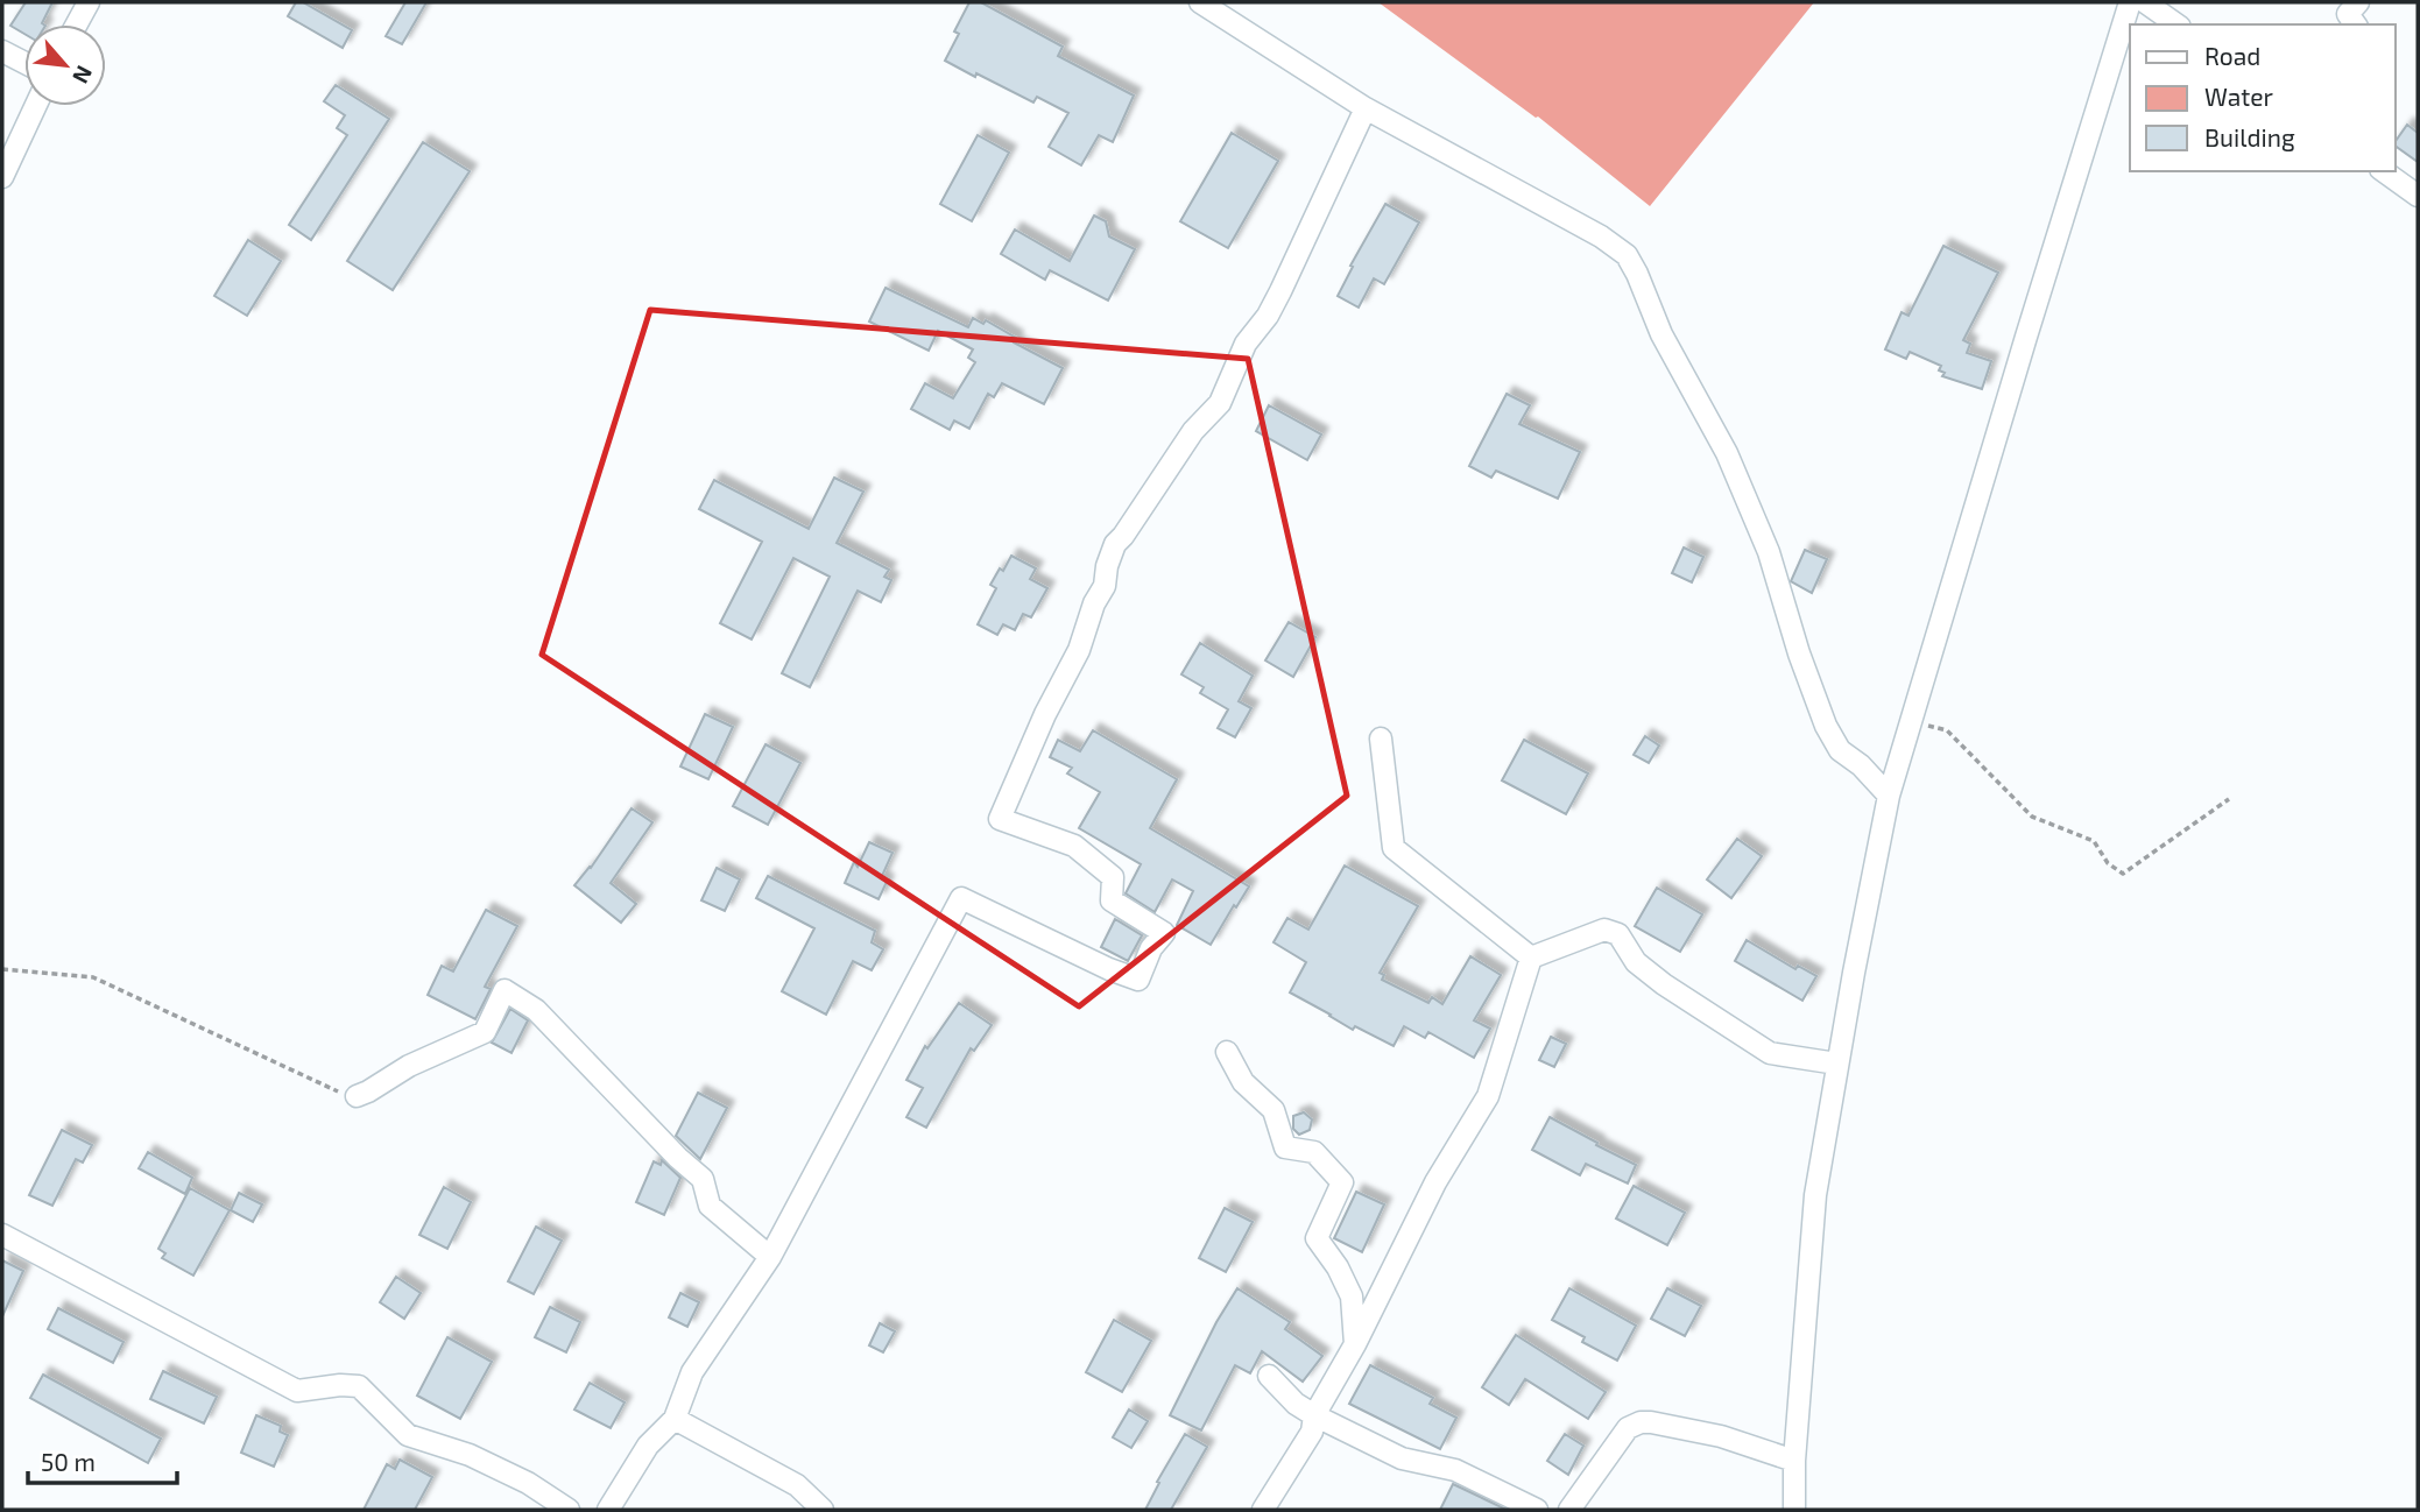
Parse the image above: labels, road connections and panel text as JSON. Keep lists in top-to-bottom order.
{
  "legend": ["Road", "Water", "Building"],
  "scale_bar": "50 m",
  "north": "bottom right"
}
